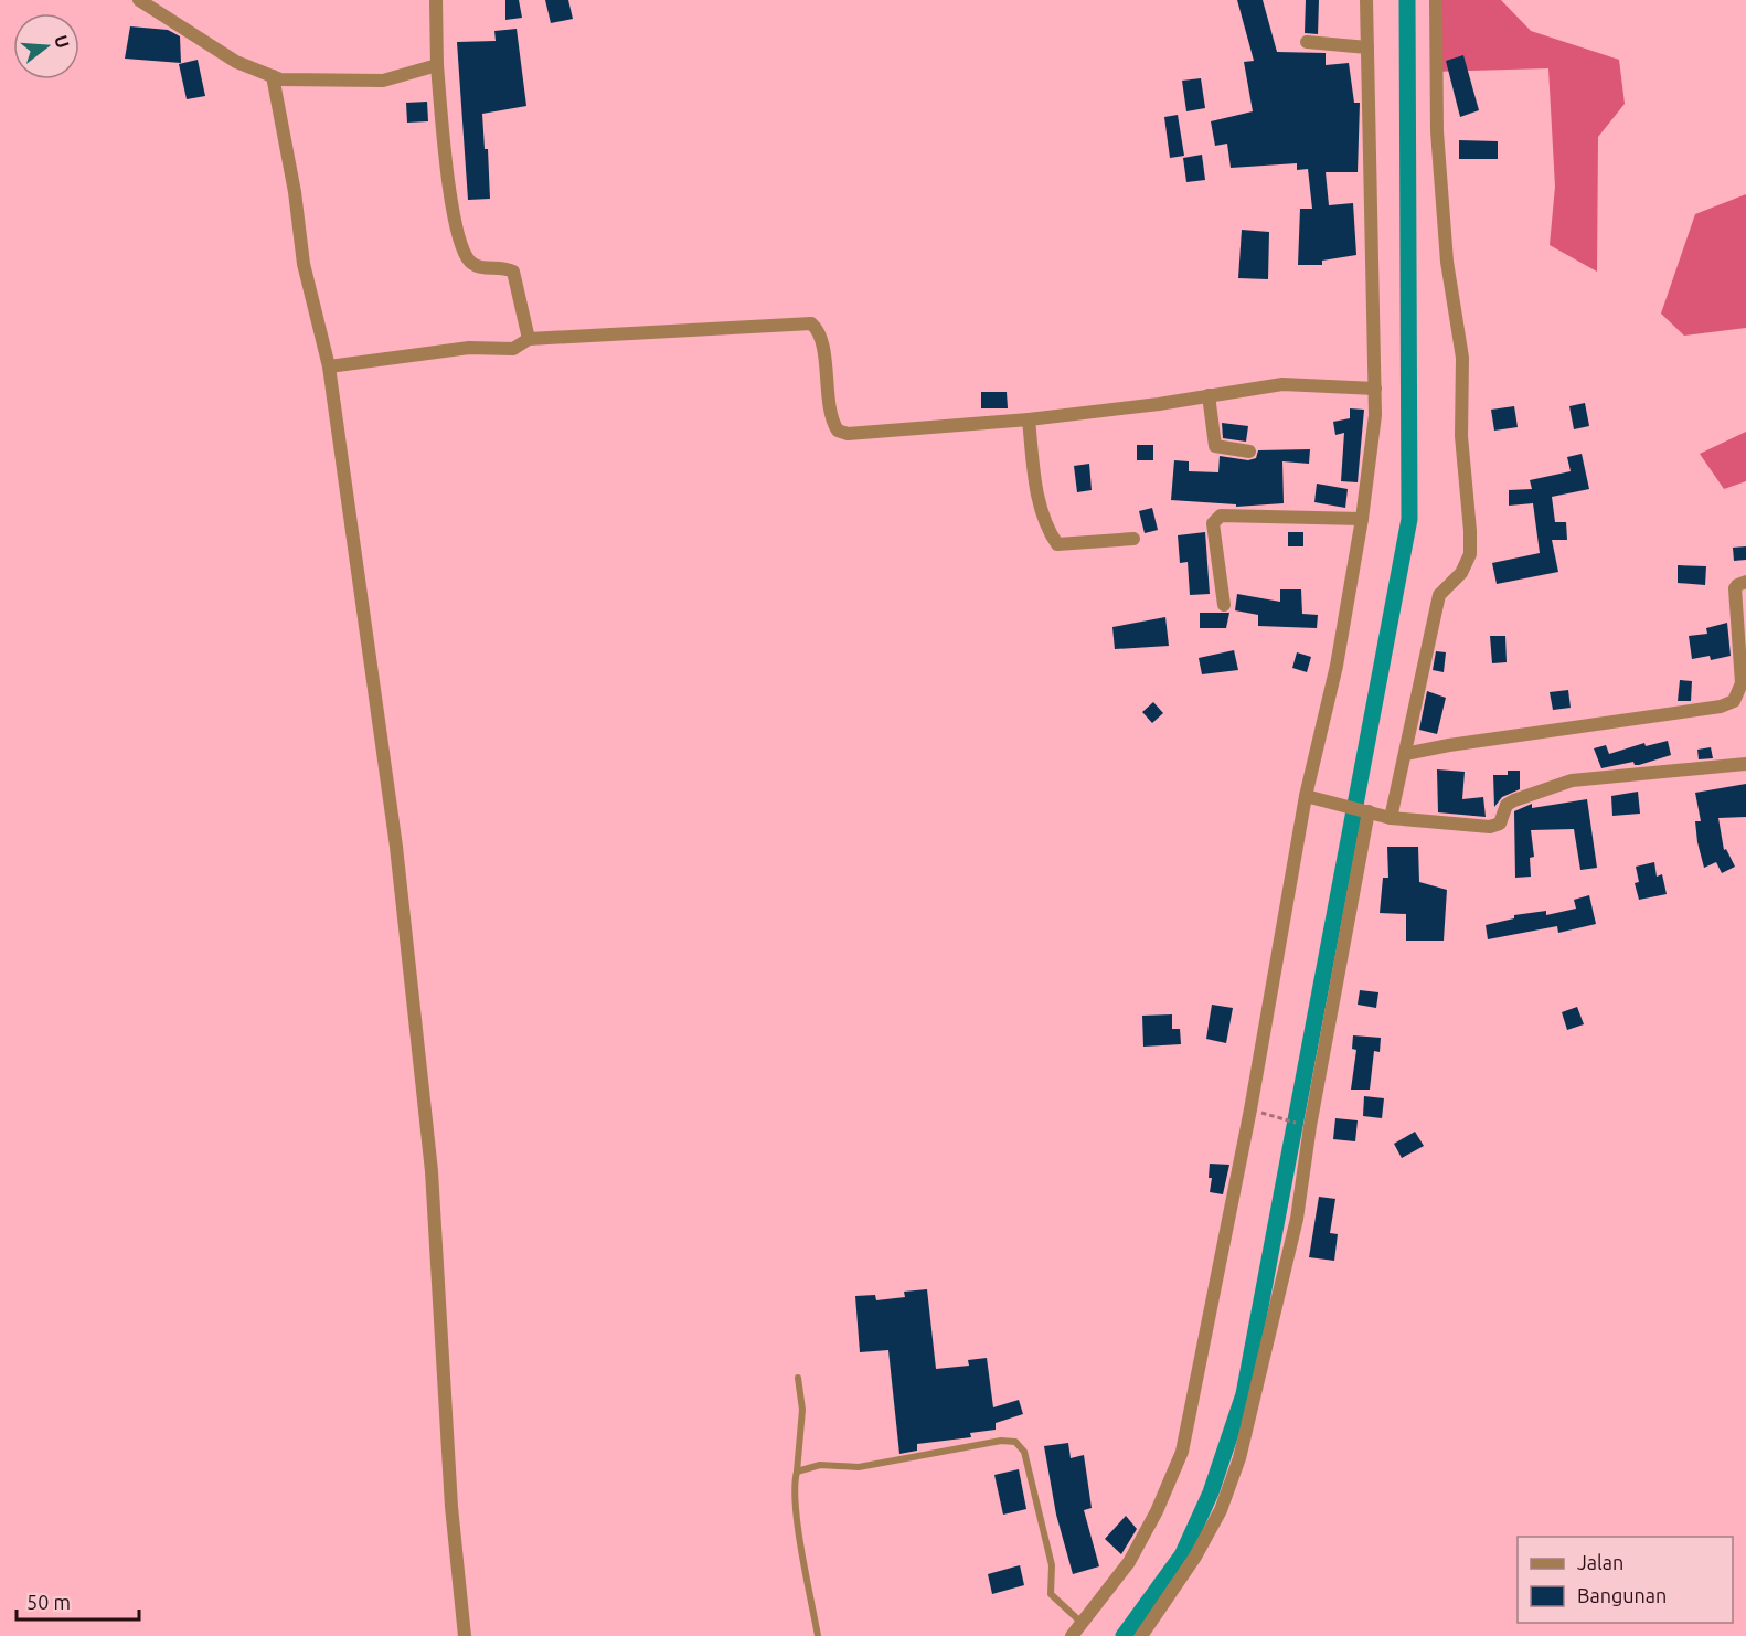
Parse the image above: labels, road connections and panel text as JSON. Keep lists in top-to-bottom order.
{
  "legend": ["Jalan", "Bangunan"],
  "scale_bar": "50 m",
  "north": "right"
}
